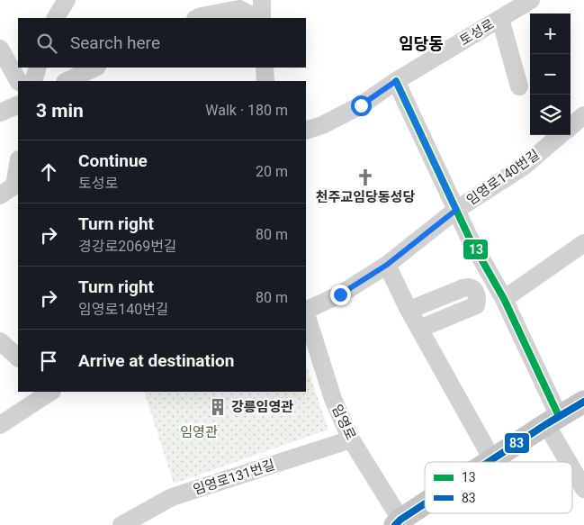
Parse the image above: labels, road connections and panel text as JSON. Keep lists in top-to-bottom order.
{
  "streets": {
    "street": [
      "토성로",
      "임영로140번길",
      "임영로",
      "임영로131번길"
    ]
  },
  "crossings": [
    ["임영로", "임영로131번길"]
  ],
  "districts": ["임당동"],
  "parks": ["임영관"],
  "places": {
    "church": ["천주교임당동성당"],
    "building": ["강릉임영관"]
  },
  "lines": ["transit line 13", "transit line 83"],
  "legend": ["13", "83"],
  "page": {
    "map_buttons": ["+", "−"],
    "search": "Search here",
    "heading": ["3 min", "Walk · 180 m"],
    "list": [
      ["Continue", "토성로", "20 m"],
      ["Turn right", "경강로2069번길", "80 m"],
      ["Turn right", "임영로140번길", "80 m"],
      "Arrive at destination"
    ]
  }
}
